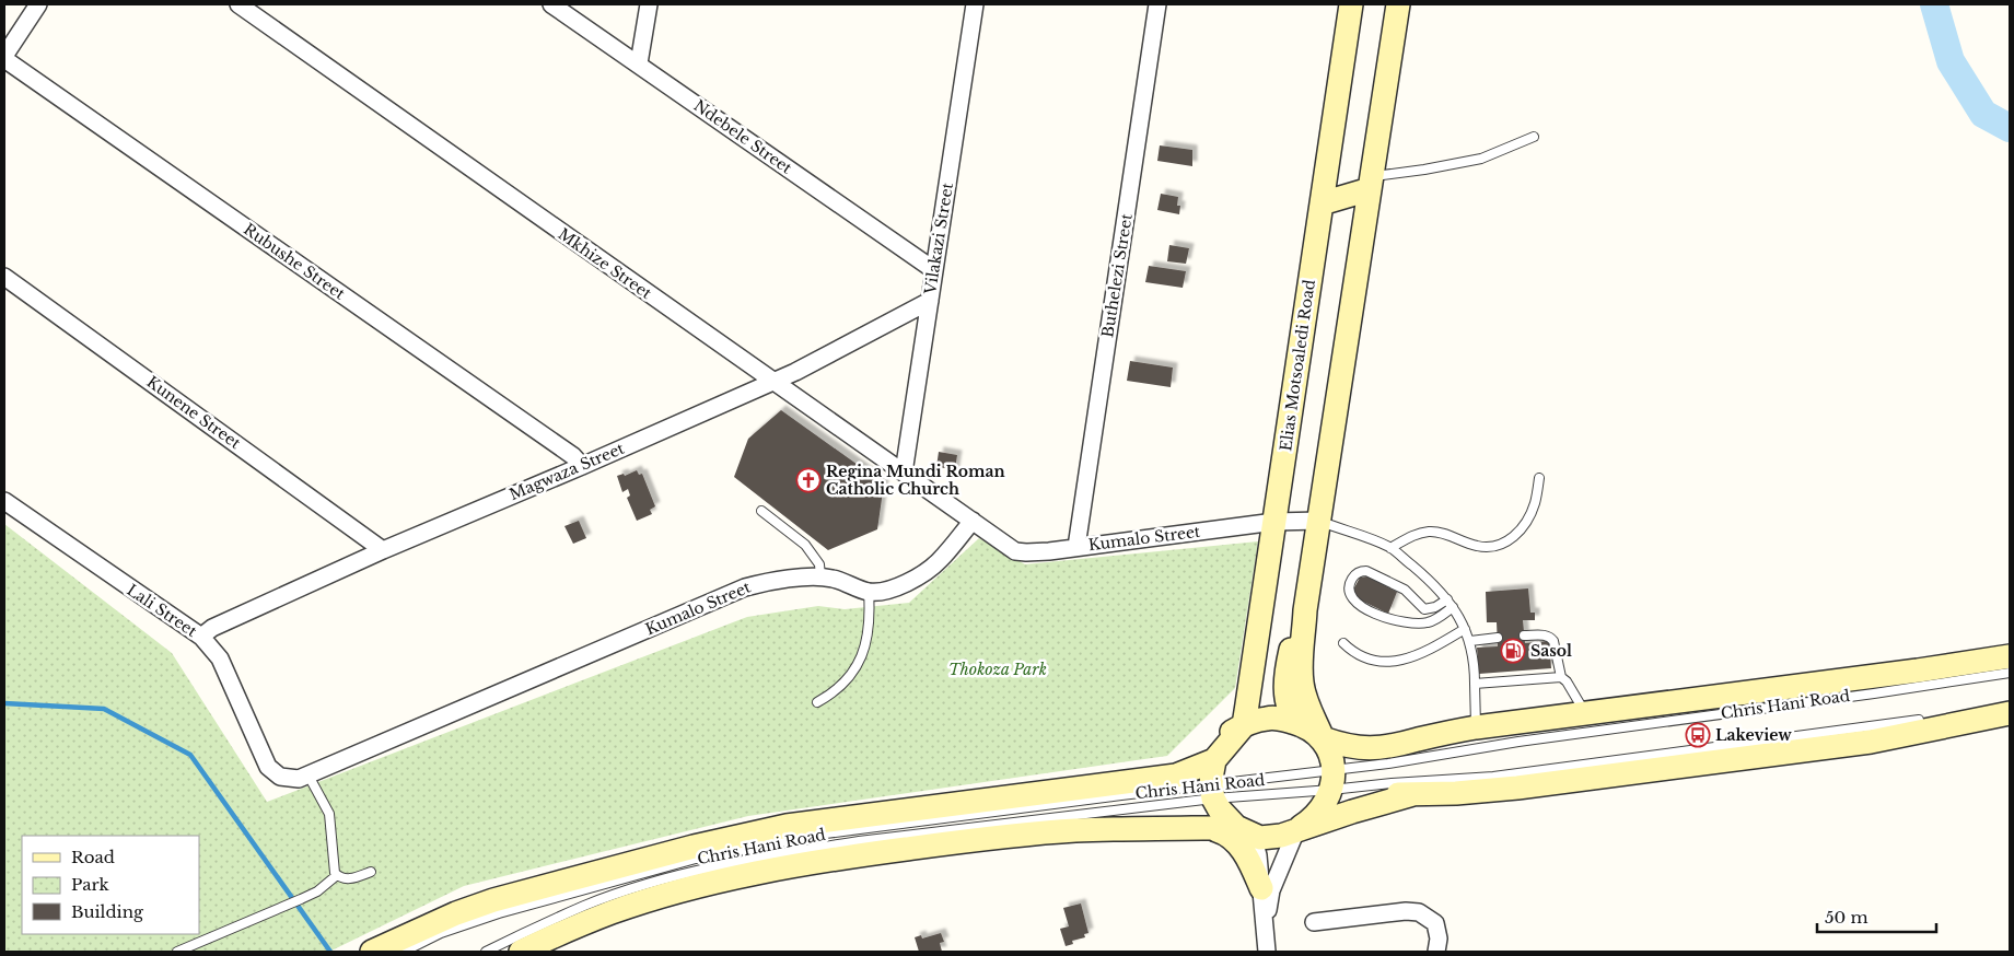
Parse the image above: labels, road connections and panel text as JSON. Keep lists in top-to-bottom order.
{
  "streets": {
    "main road": ["Elias Motsoaledi Road", "Chris Hani Road"],
    "street": [
      "Ndebele Street",
      "Vilakazi Street",
      "Rubushe Street",
      "Mkhize Street",
      "Buthelezi Street",
      "Kunene Street",
      "Magwaza Street",
      "Kumalo Street",
      "Lali Street"
    ]
  },
  "crossings": [
    ["Ndebele Street", "Vilakazi Street"],
    ["Vilakazi Street", "Mkhize Street"],
    ["Vilakazi Street", "Magwaza Street"],
    ["Rubushe Street", "Magwaza Street"],
    ["Mkhize Street", "Magwaza Street"],
    ["Mkhize Street", "Kumalo Street"],
    ["Buthelezi Street", "Kumalo Street"],
    ["Elias Motsoaledi Road", "Kumalo Street"],
    ["Elias Motsoaledi Road", "Chris Hani Road"],
    ["Kunene Street", "Magwaza Street"],
    ["Magwaza Street", "Lali Street"],
    ["Kumalo Street", "Lali Street"]
  ],
  "parks": ["Thokoza Park"],
  "places": {
    "church": ["Regina Mundi Roman Catholic Church"],
    "fuel station": ["Sasol"],
    "bus stop": ["Lakeview"]
  },
  "legend": ["Road", "Park", "Building"],
  "scale_bar": "50 m"
}
